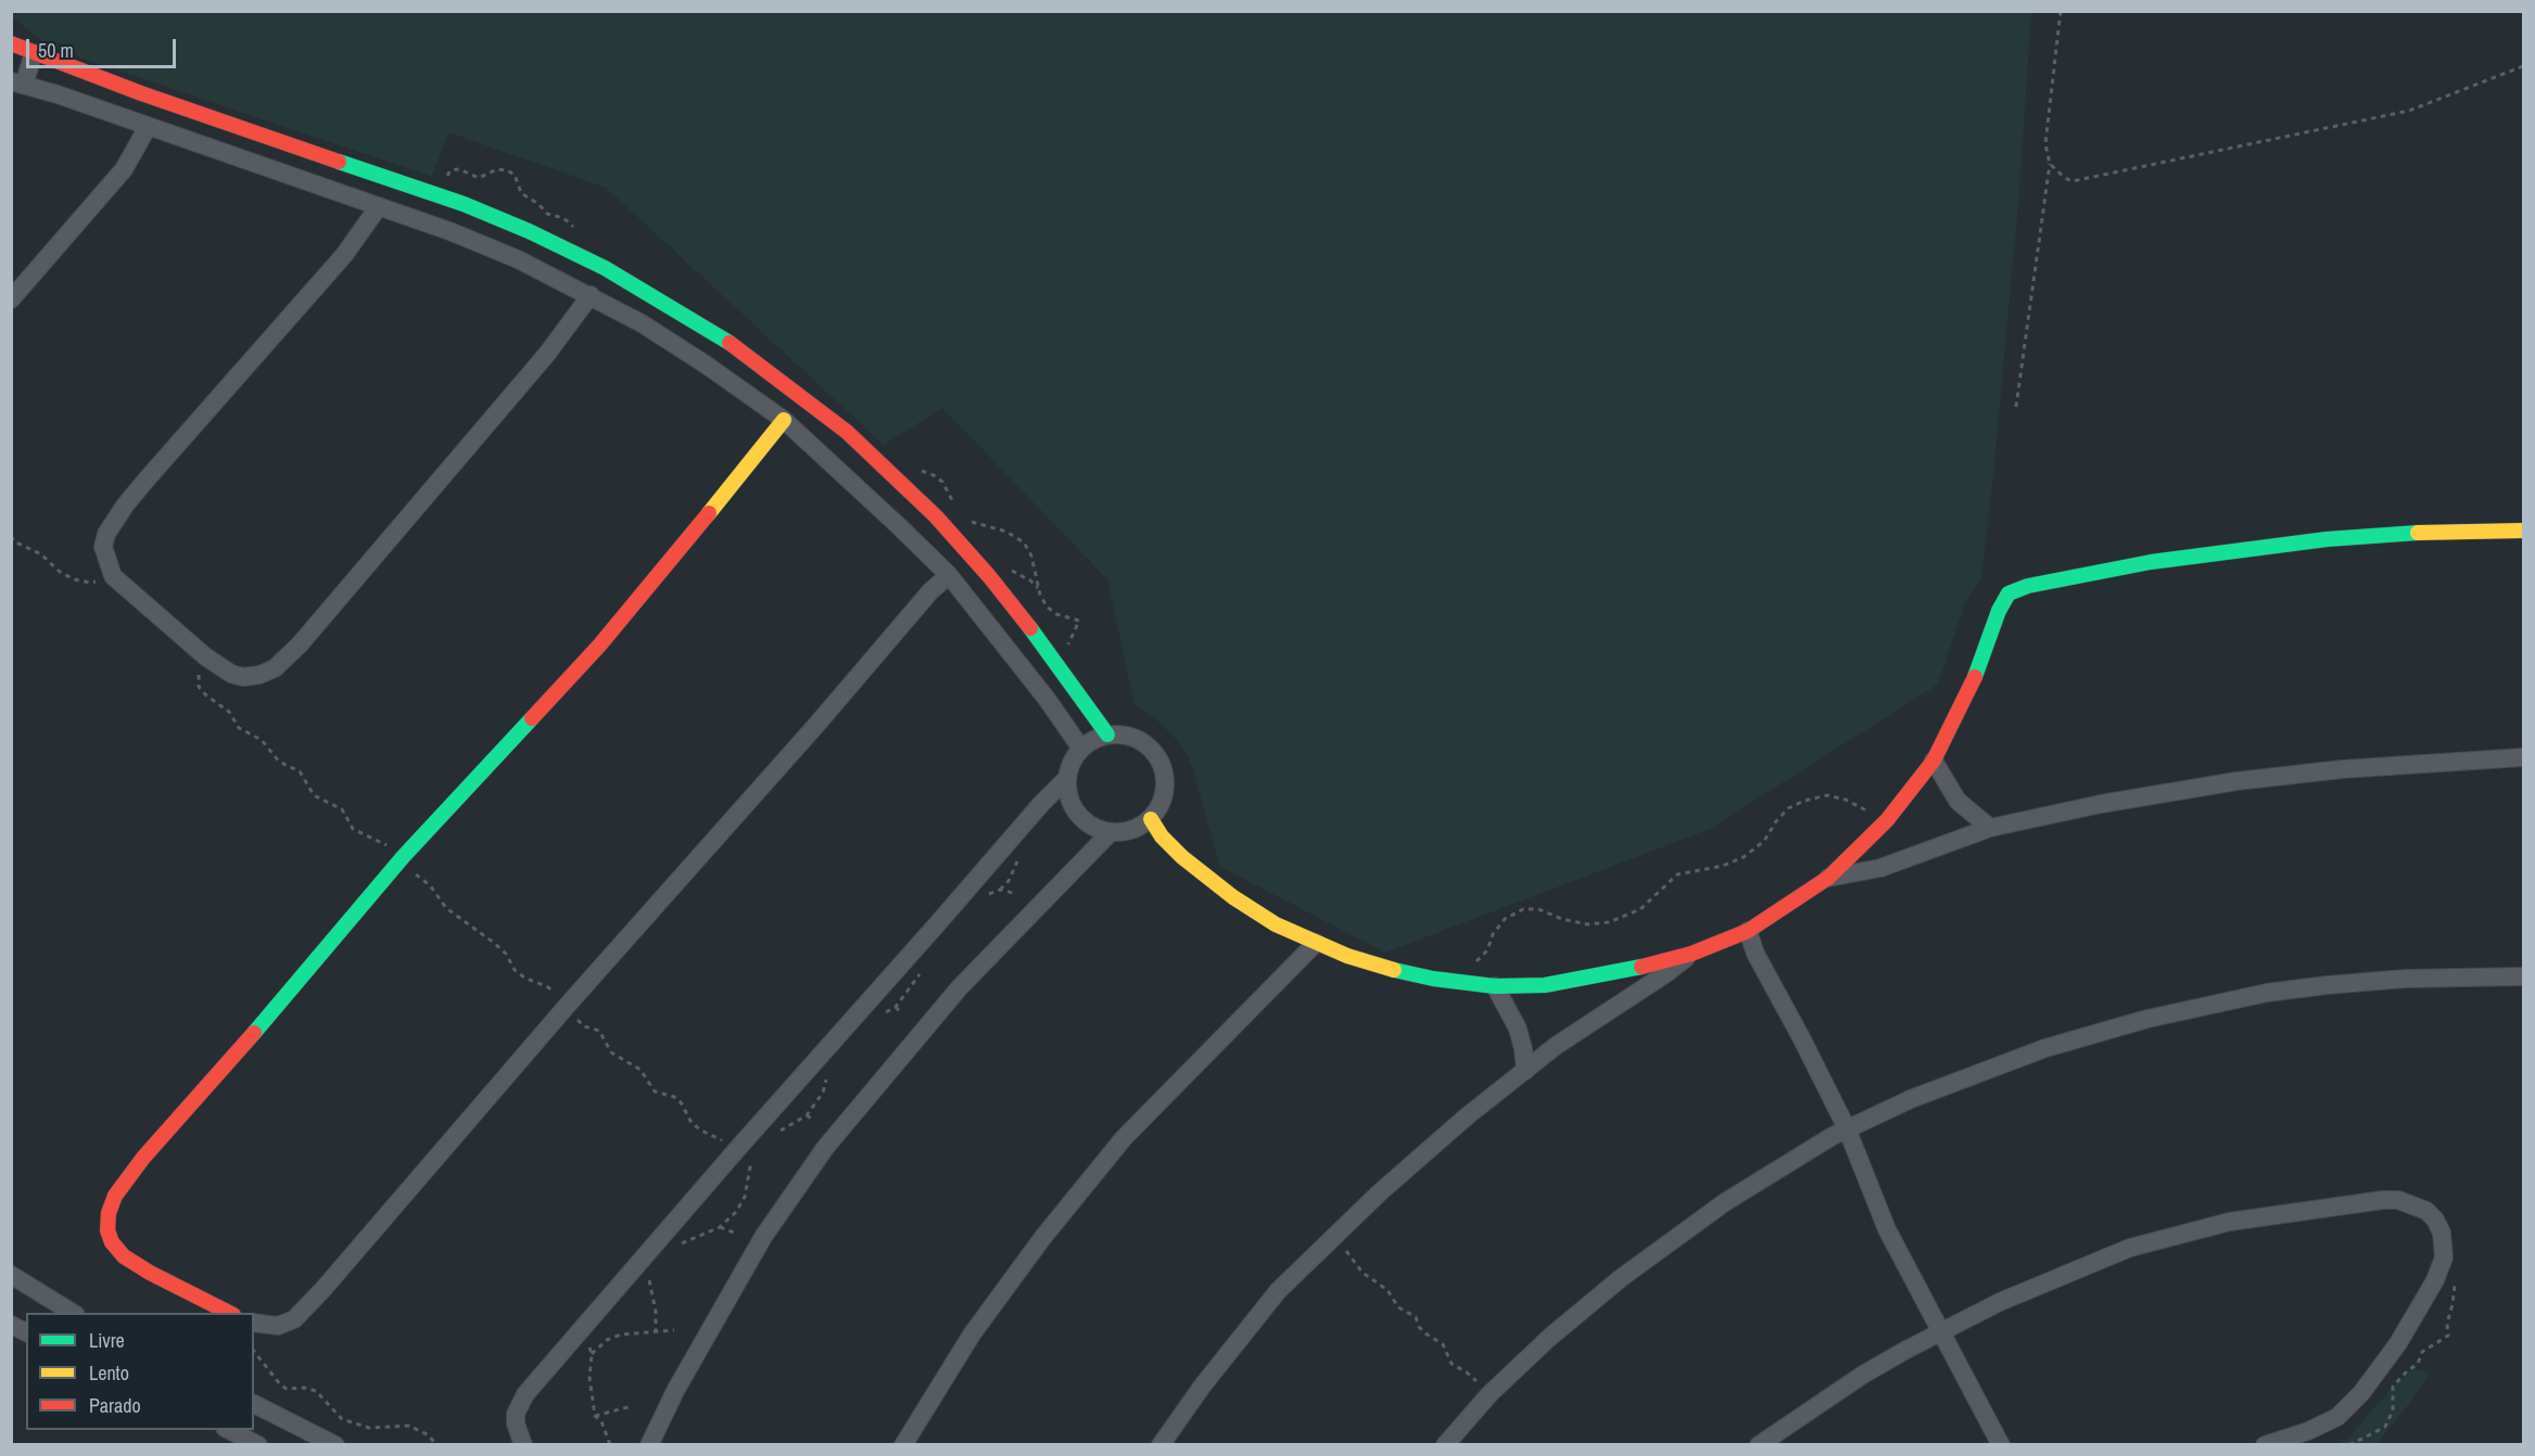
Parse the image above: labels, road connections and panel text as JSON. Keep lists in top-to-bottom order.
{
  "legend": ["Livre", "Lento", "Parado"],
  "scale_bar": "50 m"
}
